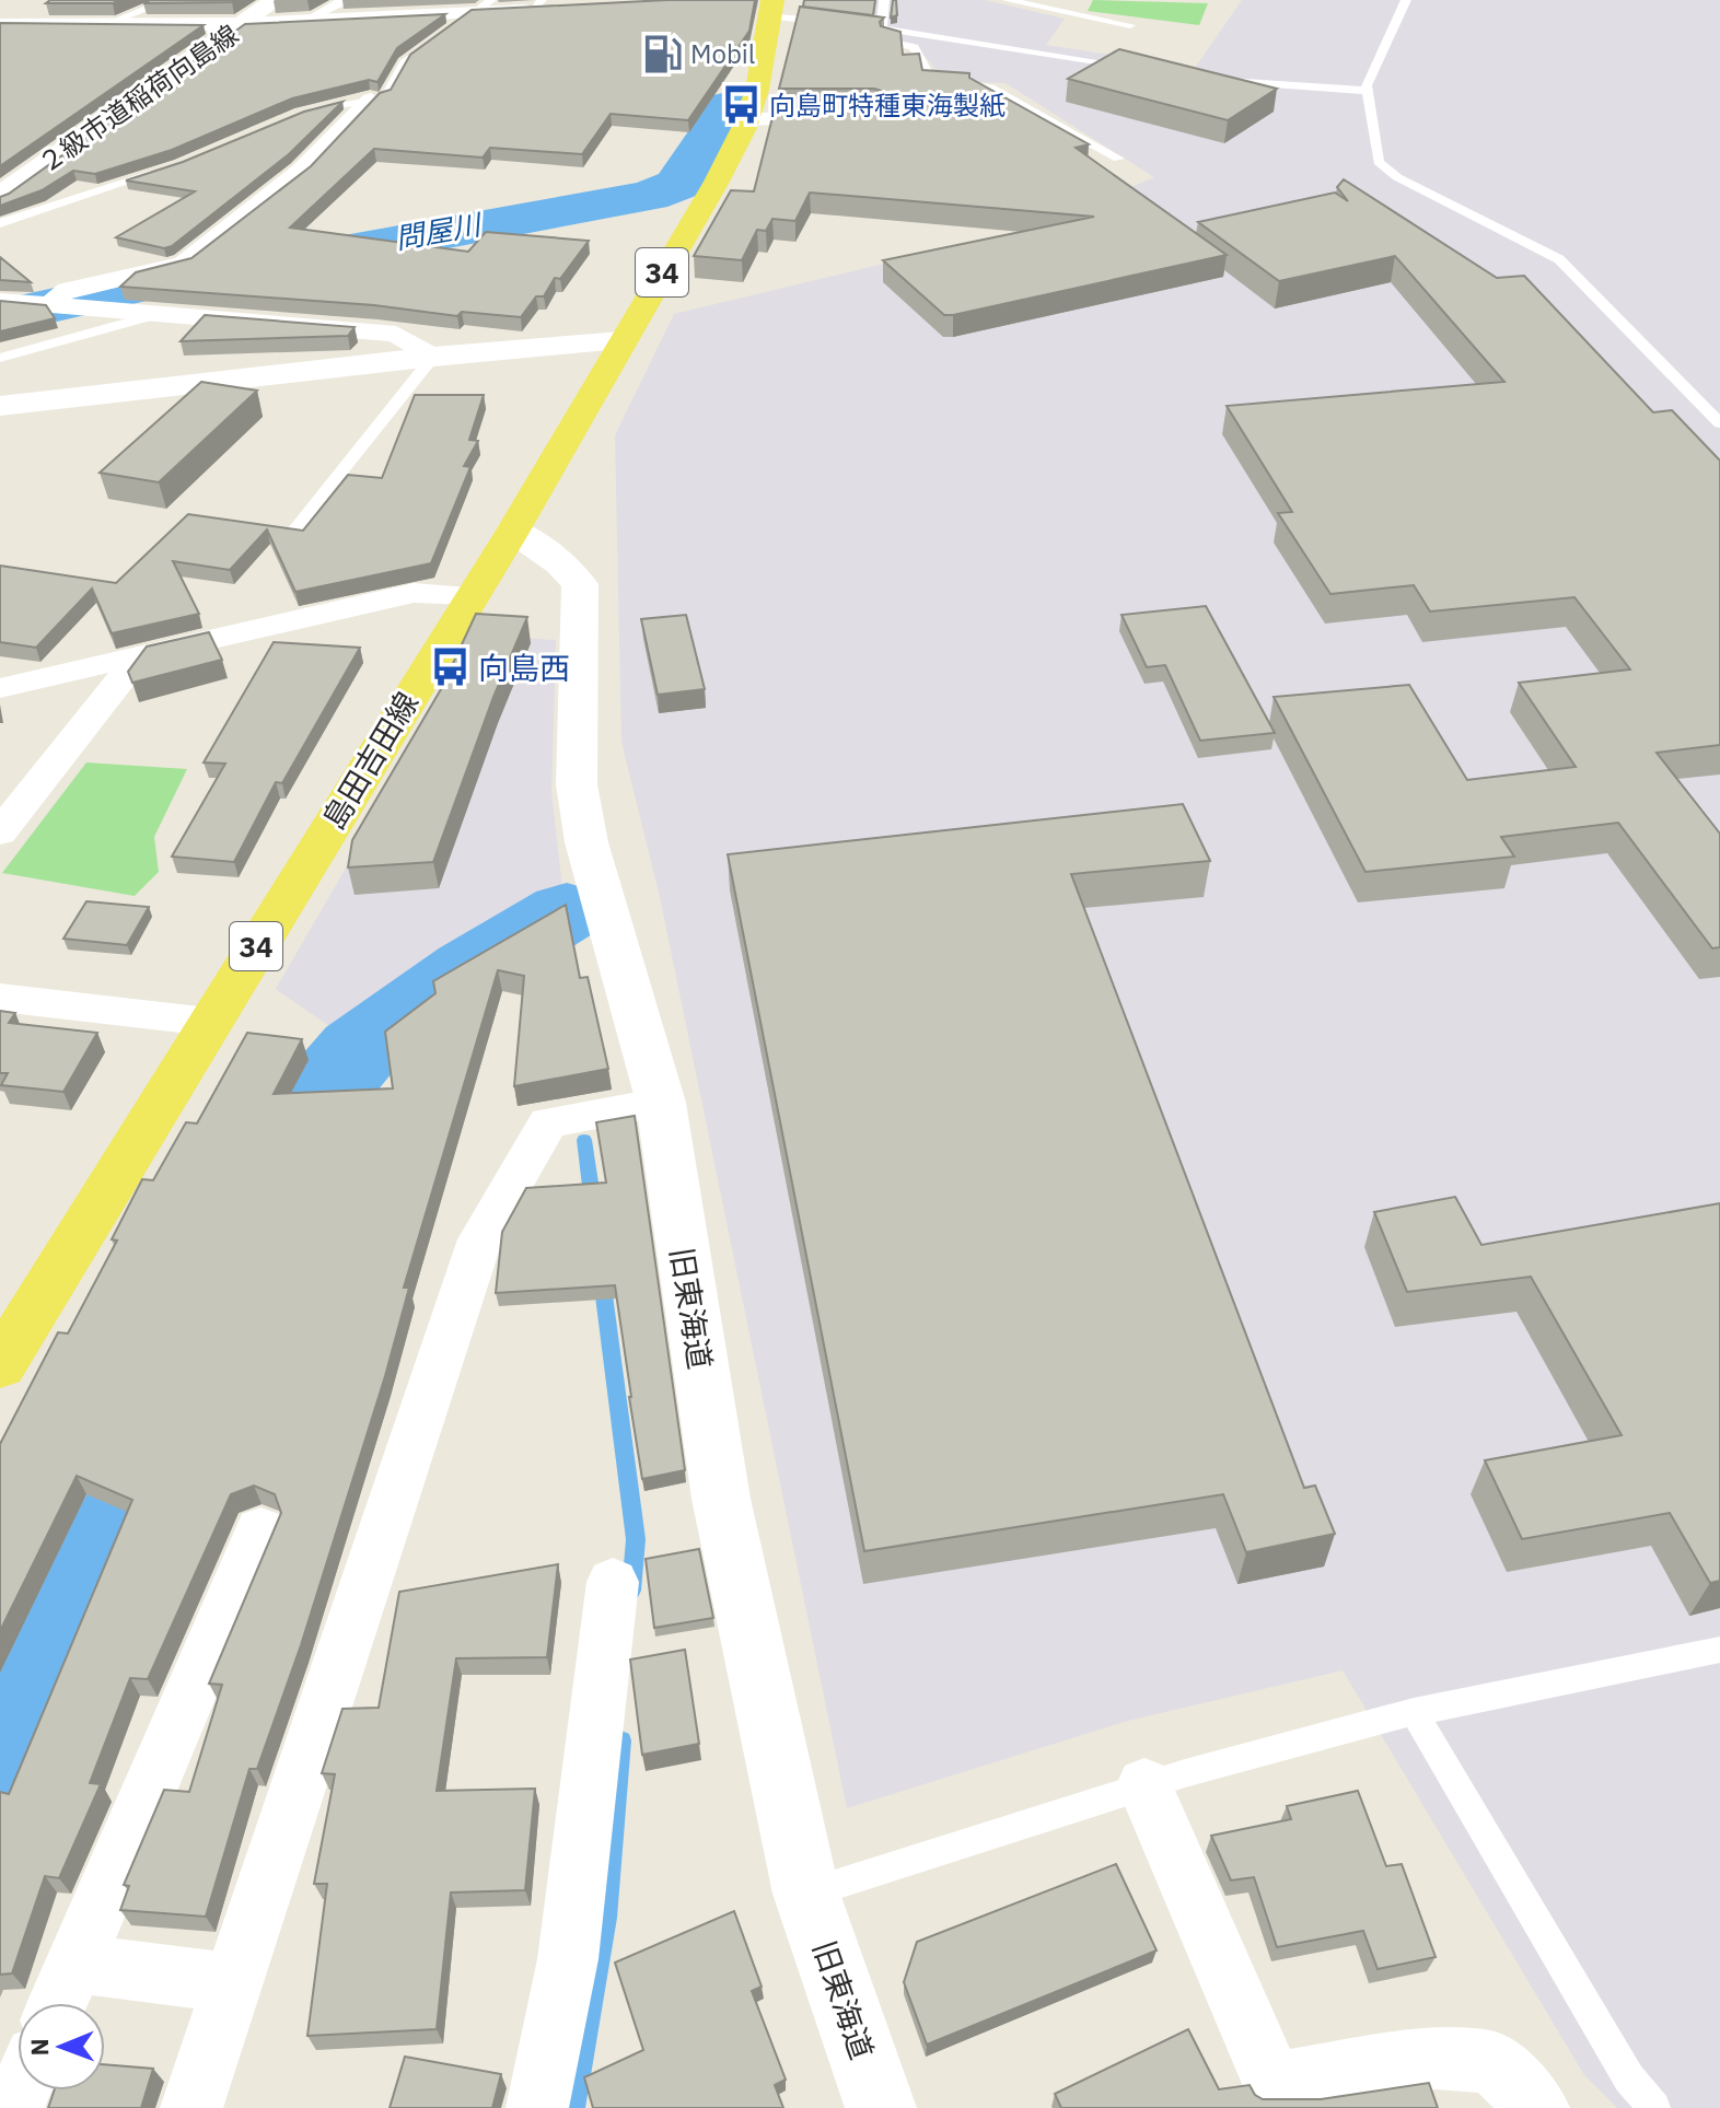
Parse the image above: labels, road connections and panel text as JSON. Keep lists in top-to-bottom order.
{
  "streets": {
    "main road": ["34", "島田吉田線"],
    "street": ["２級市道稲荷向島線", "旧東海道"]
  },
  "crossings": [
    ["島田吉田線", "旧東海道"]
  ],
  "water": ["問屋川"],
  "places": {
    "fuel station": ["Mobil"],
    "bus stop": ["向島町特種東海製紙", "向島西"]
  },
  "north": "left"
}
